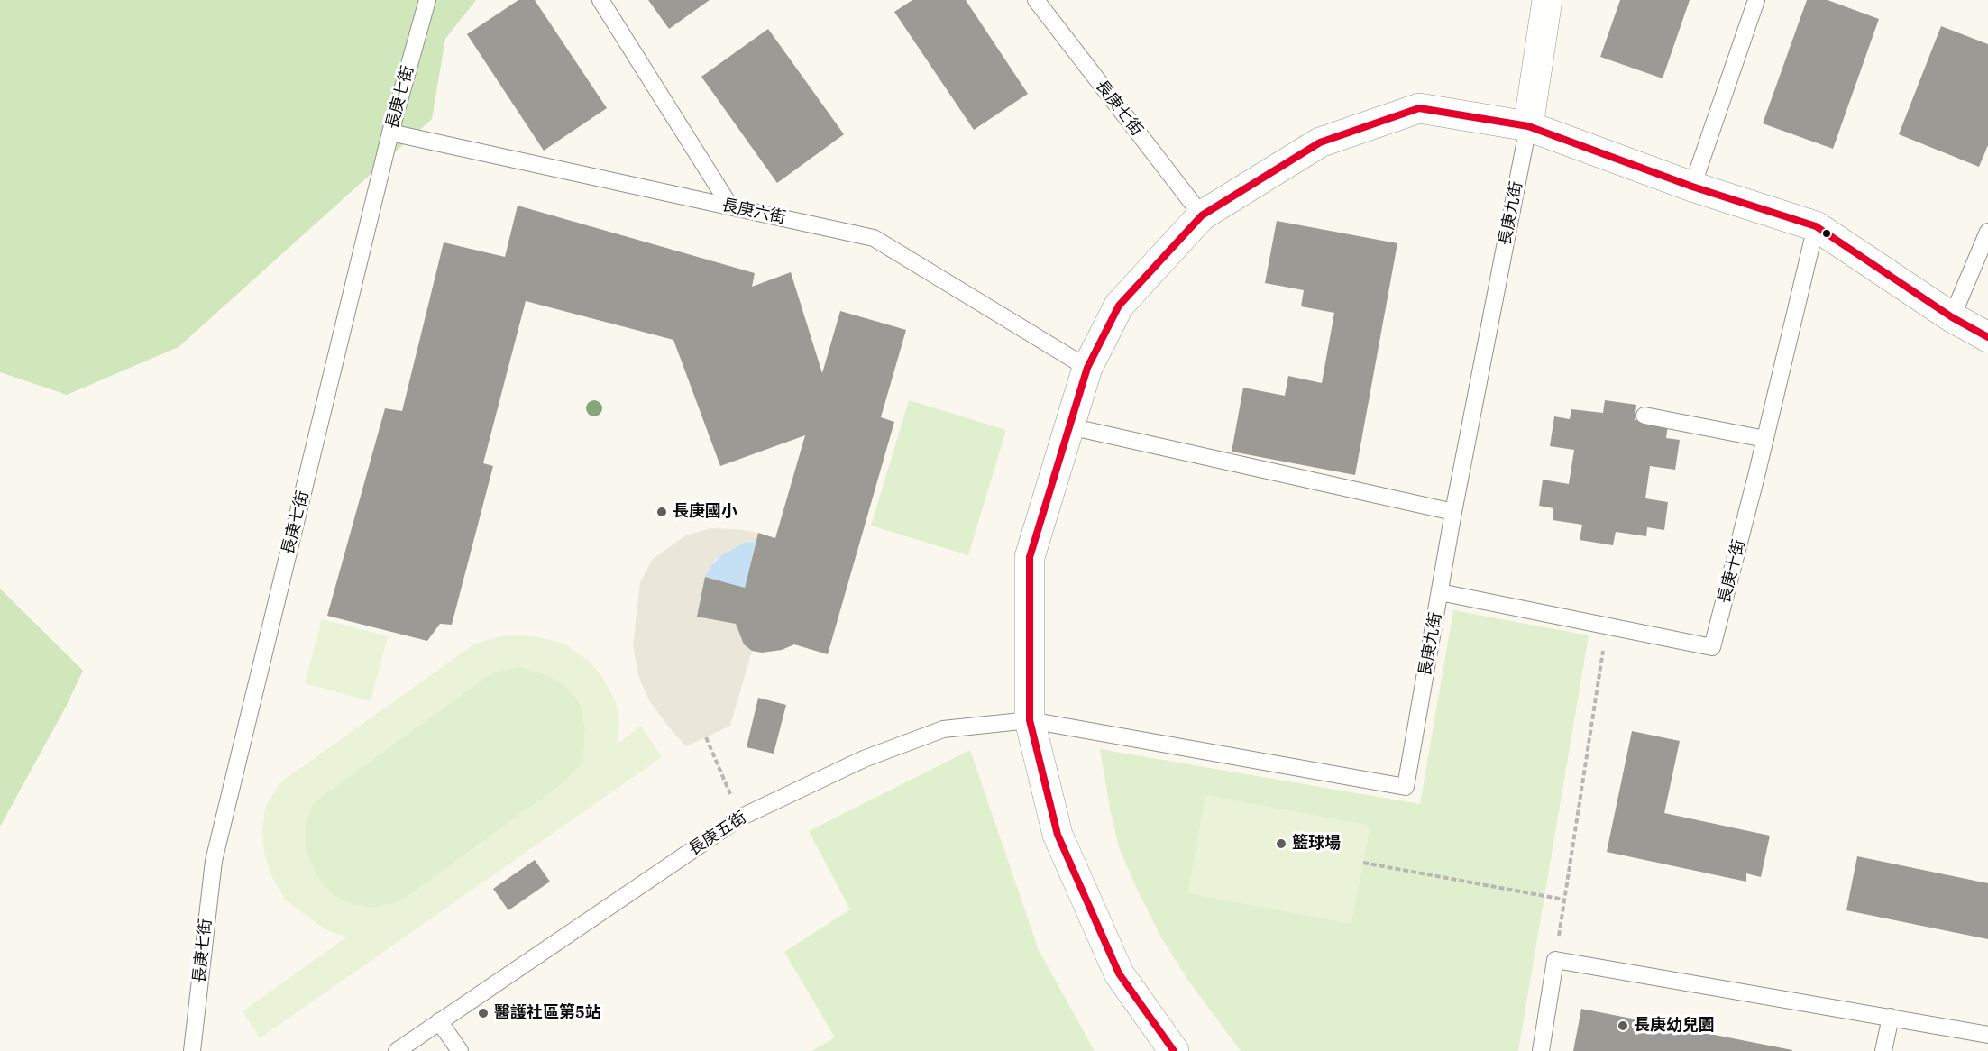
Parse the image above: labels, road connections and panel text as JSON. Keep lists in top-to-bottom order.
{
  "streets": {
    "lane": [
      "長庚七街",
      "長庚六街",
      "長庚九街",
      "長庚十街",
      "長庚五街"
    ]
  },
  "crossings": [
    ["長庚七街", "長庚六街"],
    ["長庚九街", "長庚十街"],
    ["長庚九街", "長庚五街"]
  ],
  "places": [
    "長庚國小",
    "籃球場",
    "醫護社區第5站",
    "長庚幼兒園"
  ]
}
